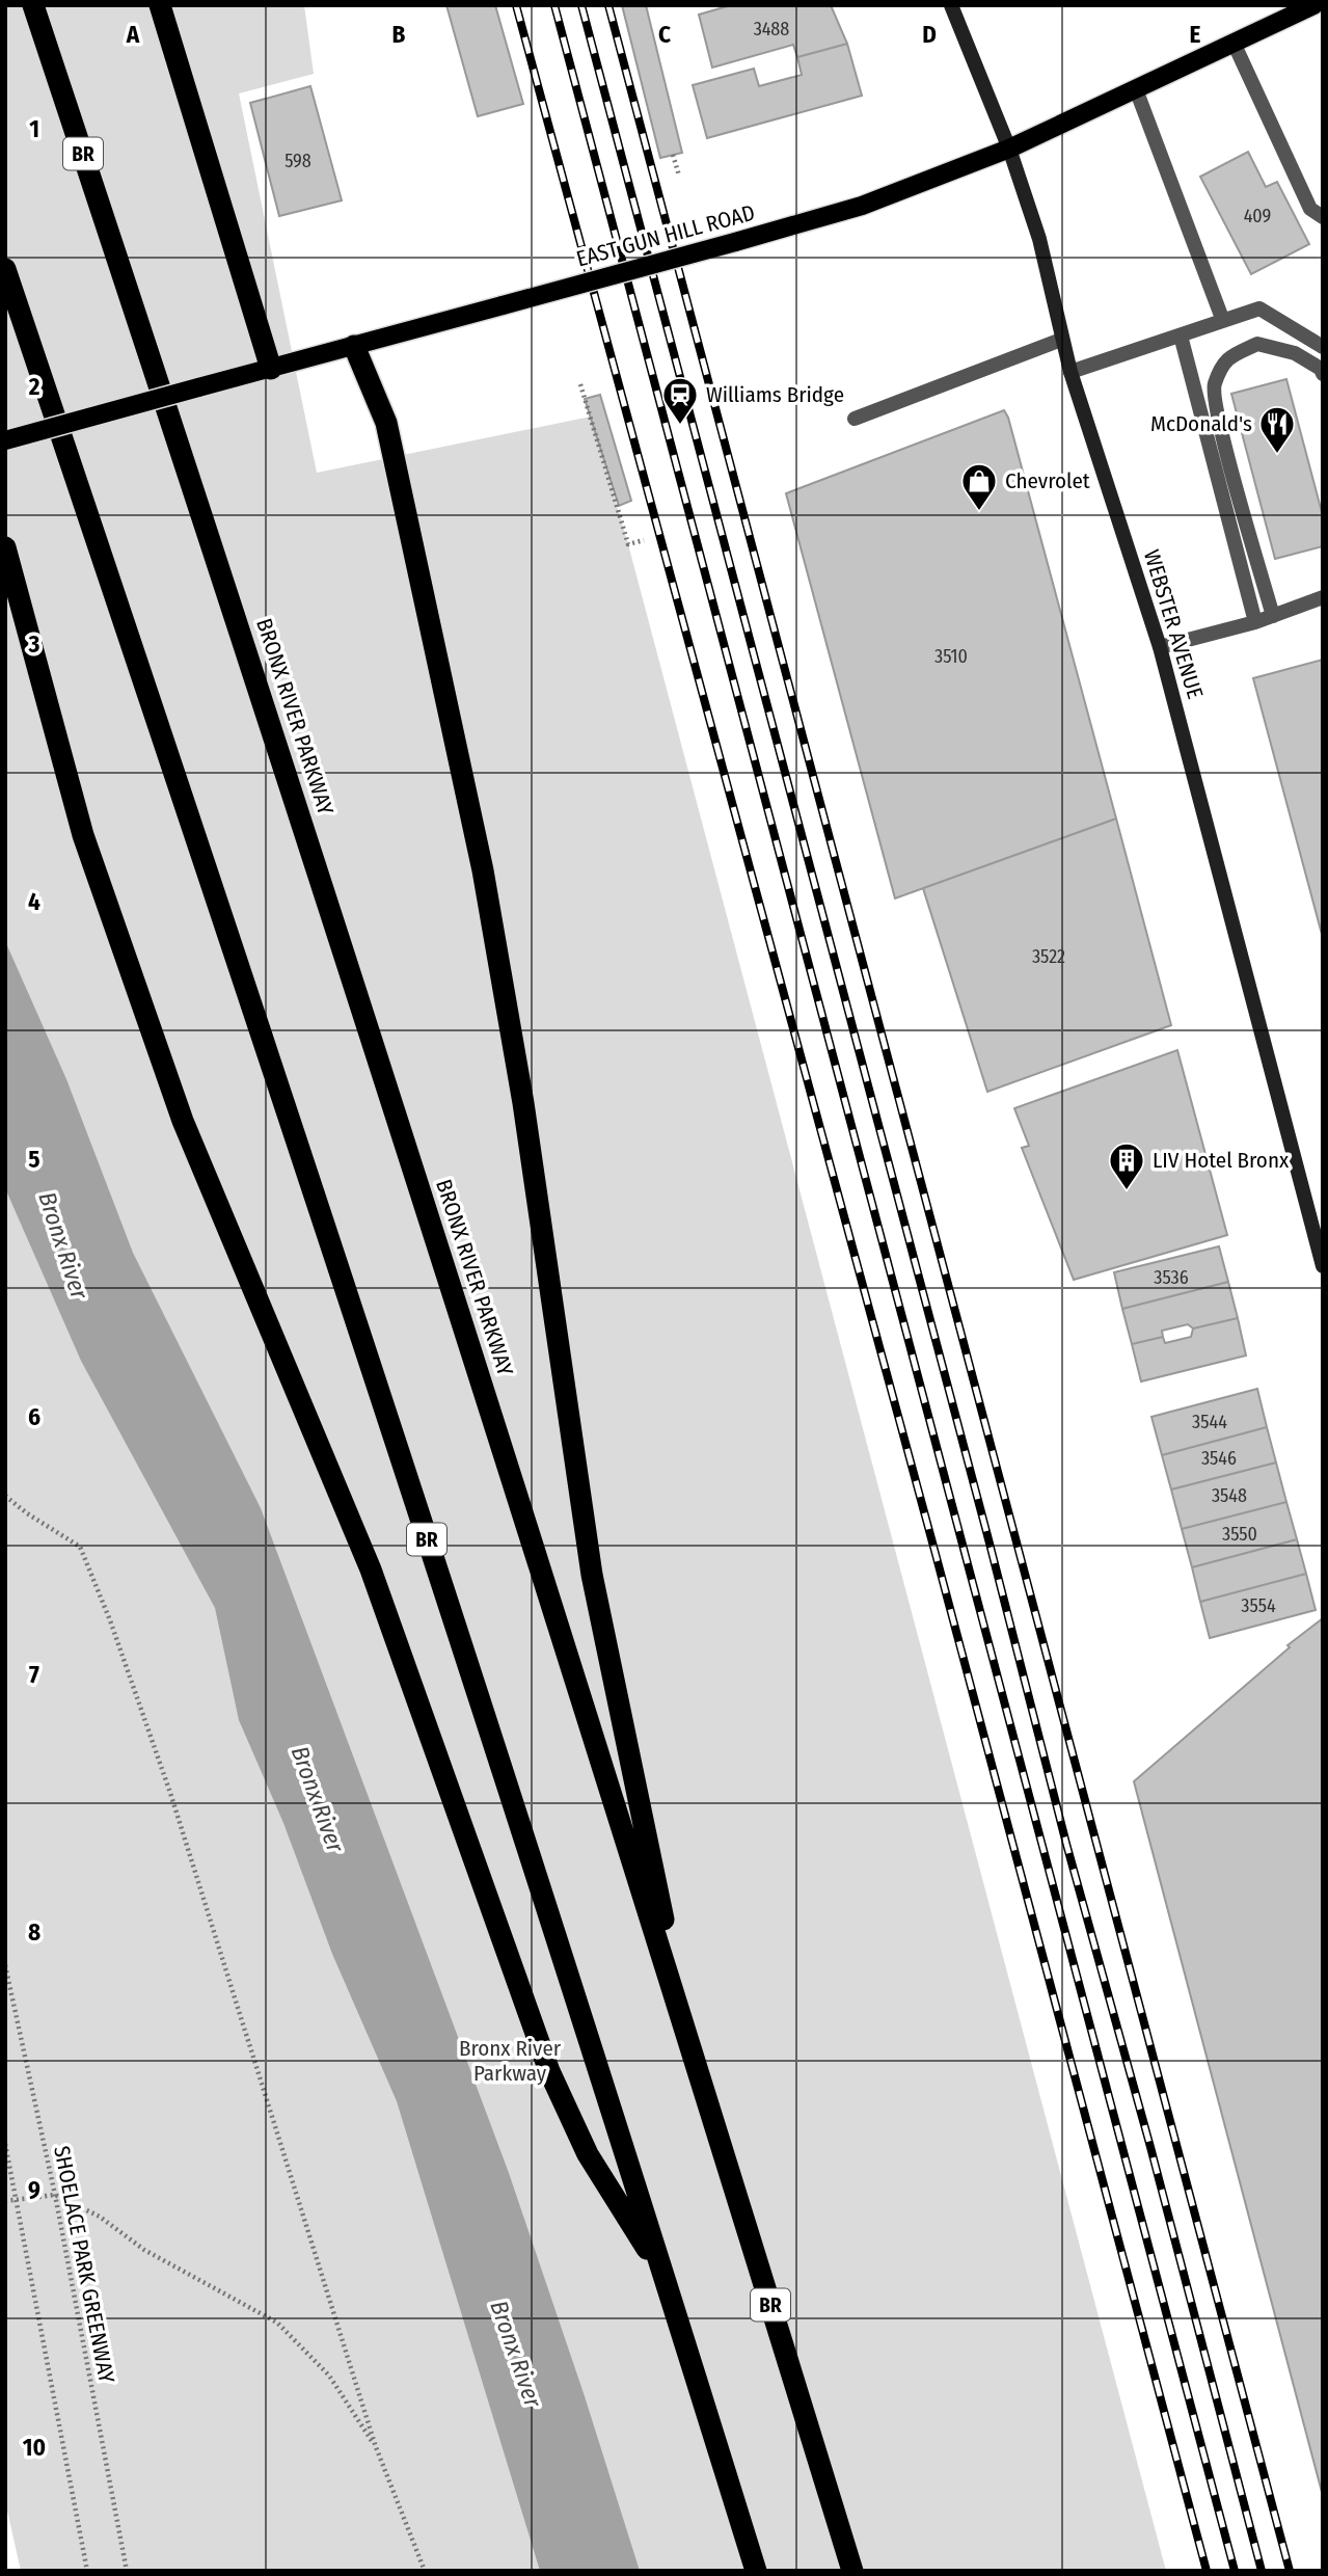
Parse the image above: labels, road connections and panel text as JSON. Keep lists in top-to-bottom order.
{
  "streets": {
    "highway": ["BR", "BRONX RIVER PARKWAY"],
    "main road": ["EAST GUN HILL ROAD", "WEBSTER AVENUE"],
    "path": ["SHOELACE PARK GREENWAY"]
  },
  "crossings": [
    ["EAST GUN HILL ROAD", "WEBSTER AVENUE"]
  ],
  "water": ["Bronx River"],
  "parks": ["Bronx River Parkway"],
  "places": {
    "station": ["Williams Bridge"],
    "restaurant": ["McDonald's"],
    "shop": ["Chevrolet"],
    "building": ["LIV Hotel Bronx"]
  },
  "house_numbers": [
    "3488",
    "598",
    "409",
    "3510",
    "3522",
    "3536",
    "3544",
    "3546",
    "3548",
    "3550",
    "3554"
  ],
  "grid": {
    "columns": [
      "A",
      "B",
      "C",
      "D",
      "E"
    ],
    "rows": [
      "1",
      "2",
      "3",
      "4",
      "5",
      "6",
      "7",
      "8",
      "9",
      "10"
    ]
  }
}
